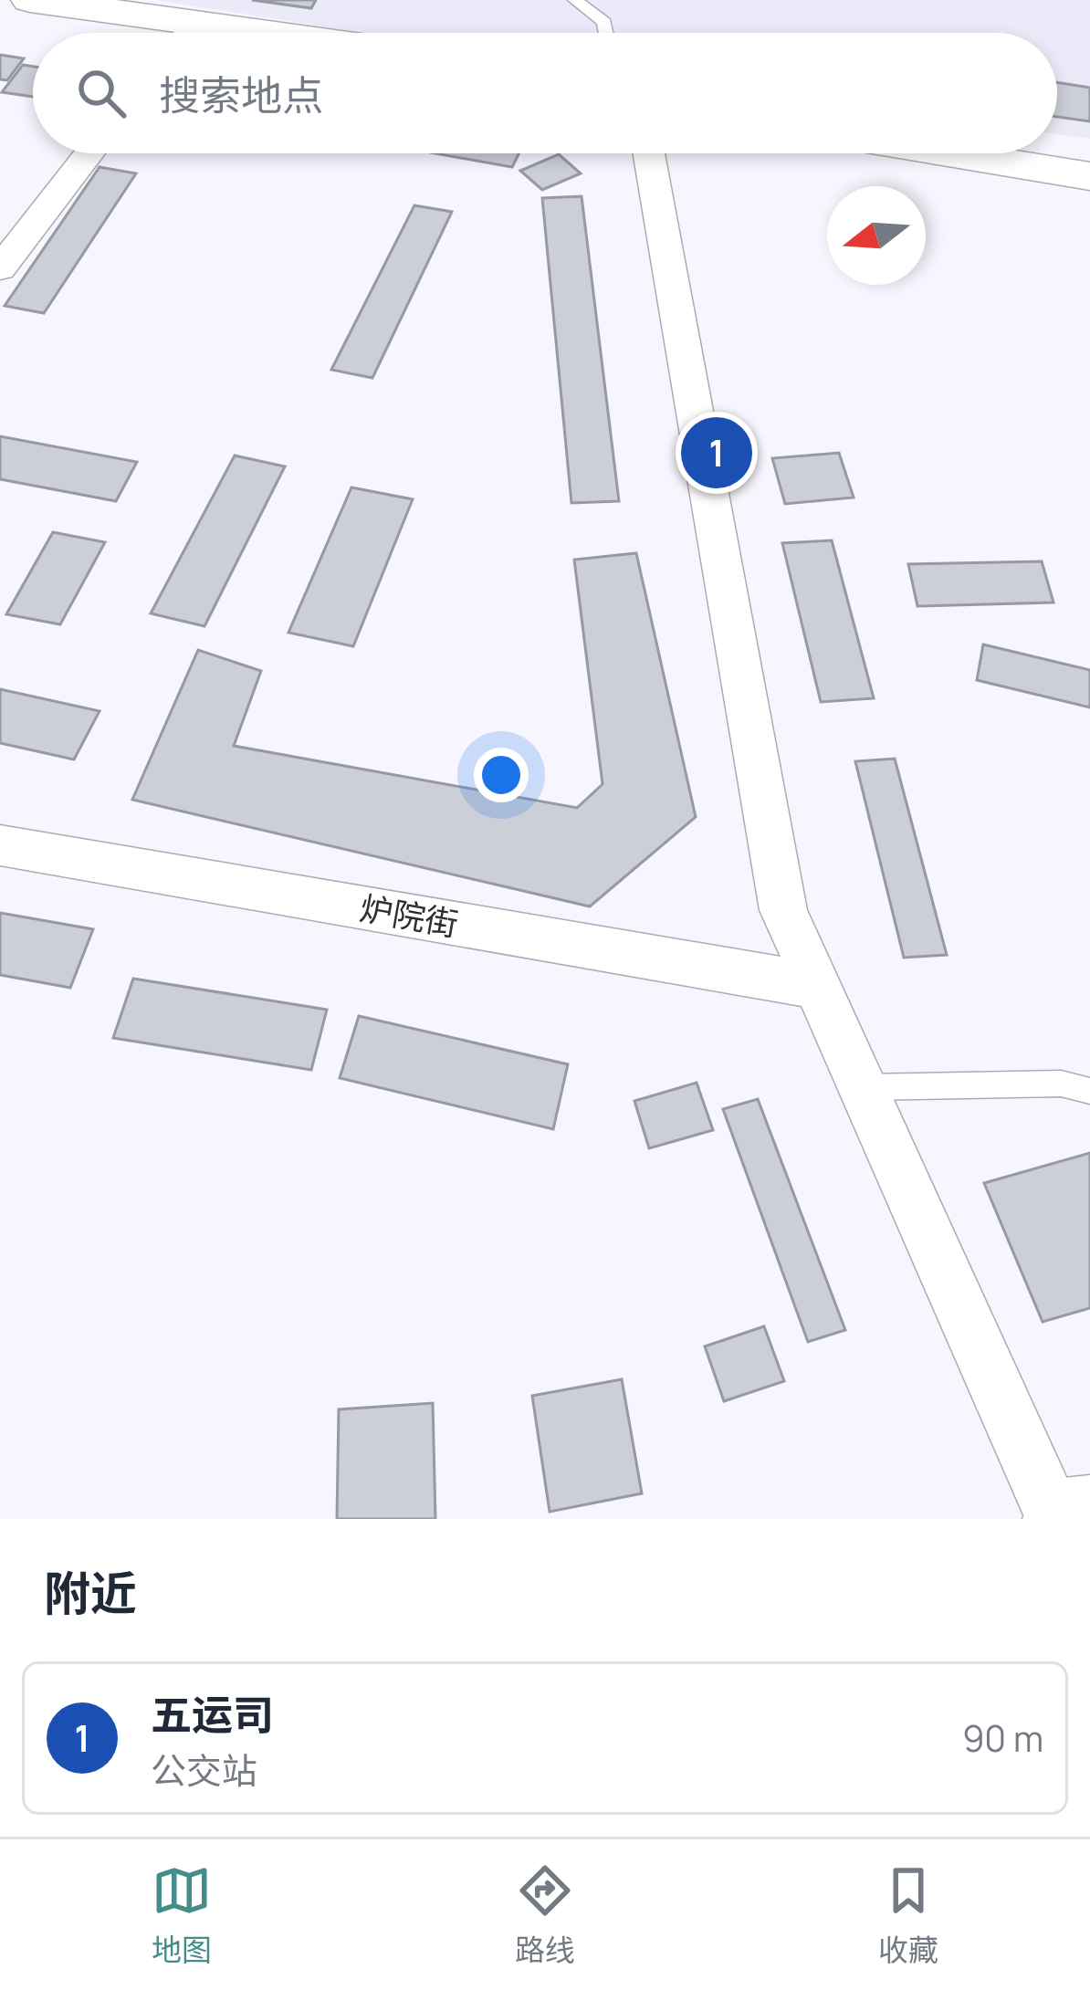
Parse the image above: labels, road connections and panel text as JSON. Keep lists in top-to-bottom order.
{
  "streets": {
    "street": ["炉院街"]
  },
  "north": "left",
  "page": {
    "search": "搜索地点",
    "pins": "1",
    "heading": "附近",
    "list": [
      {
        "mark": "1",
        "name": "五运司",
        "note": "公交站",
        "value": "90 m"
      }
    ],
    "nav": ["地图", "路线", "收藏"]
  }
}
